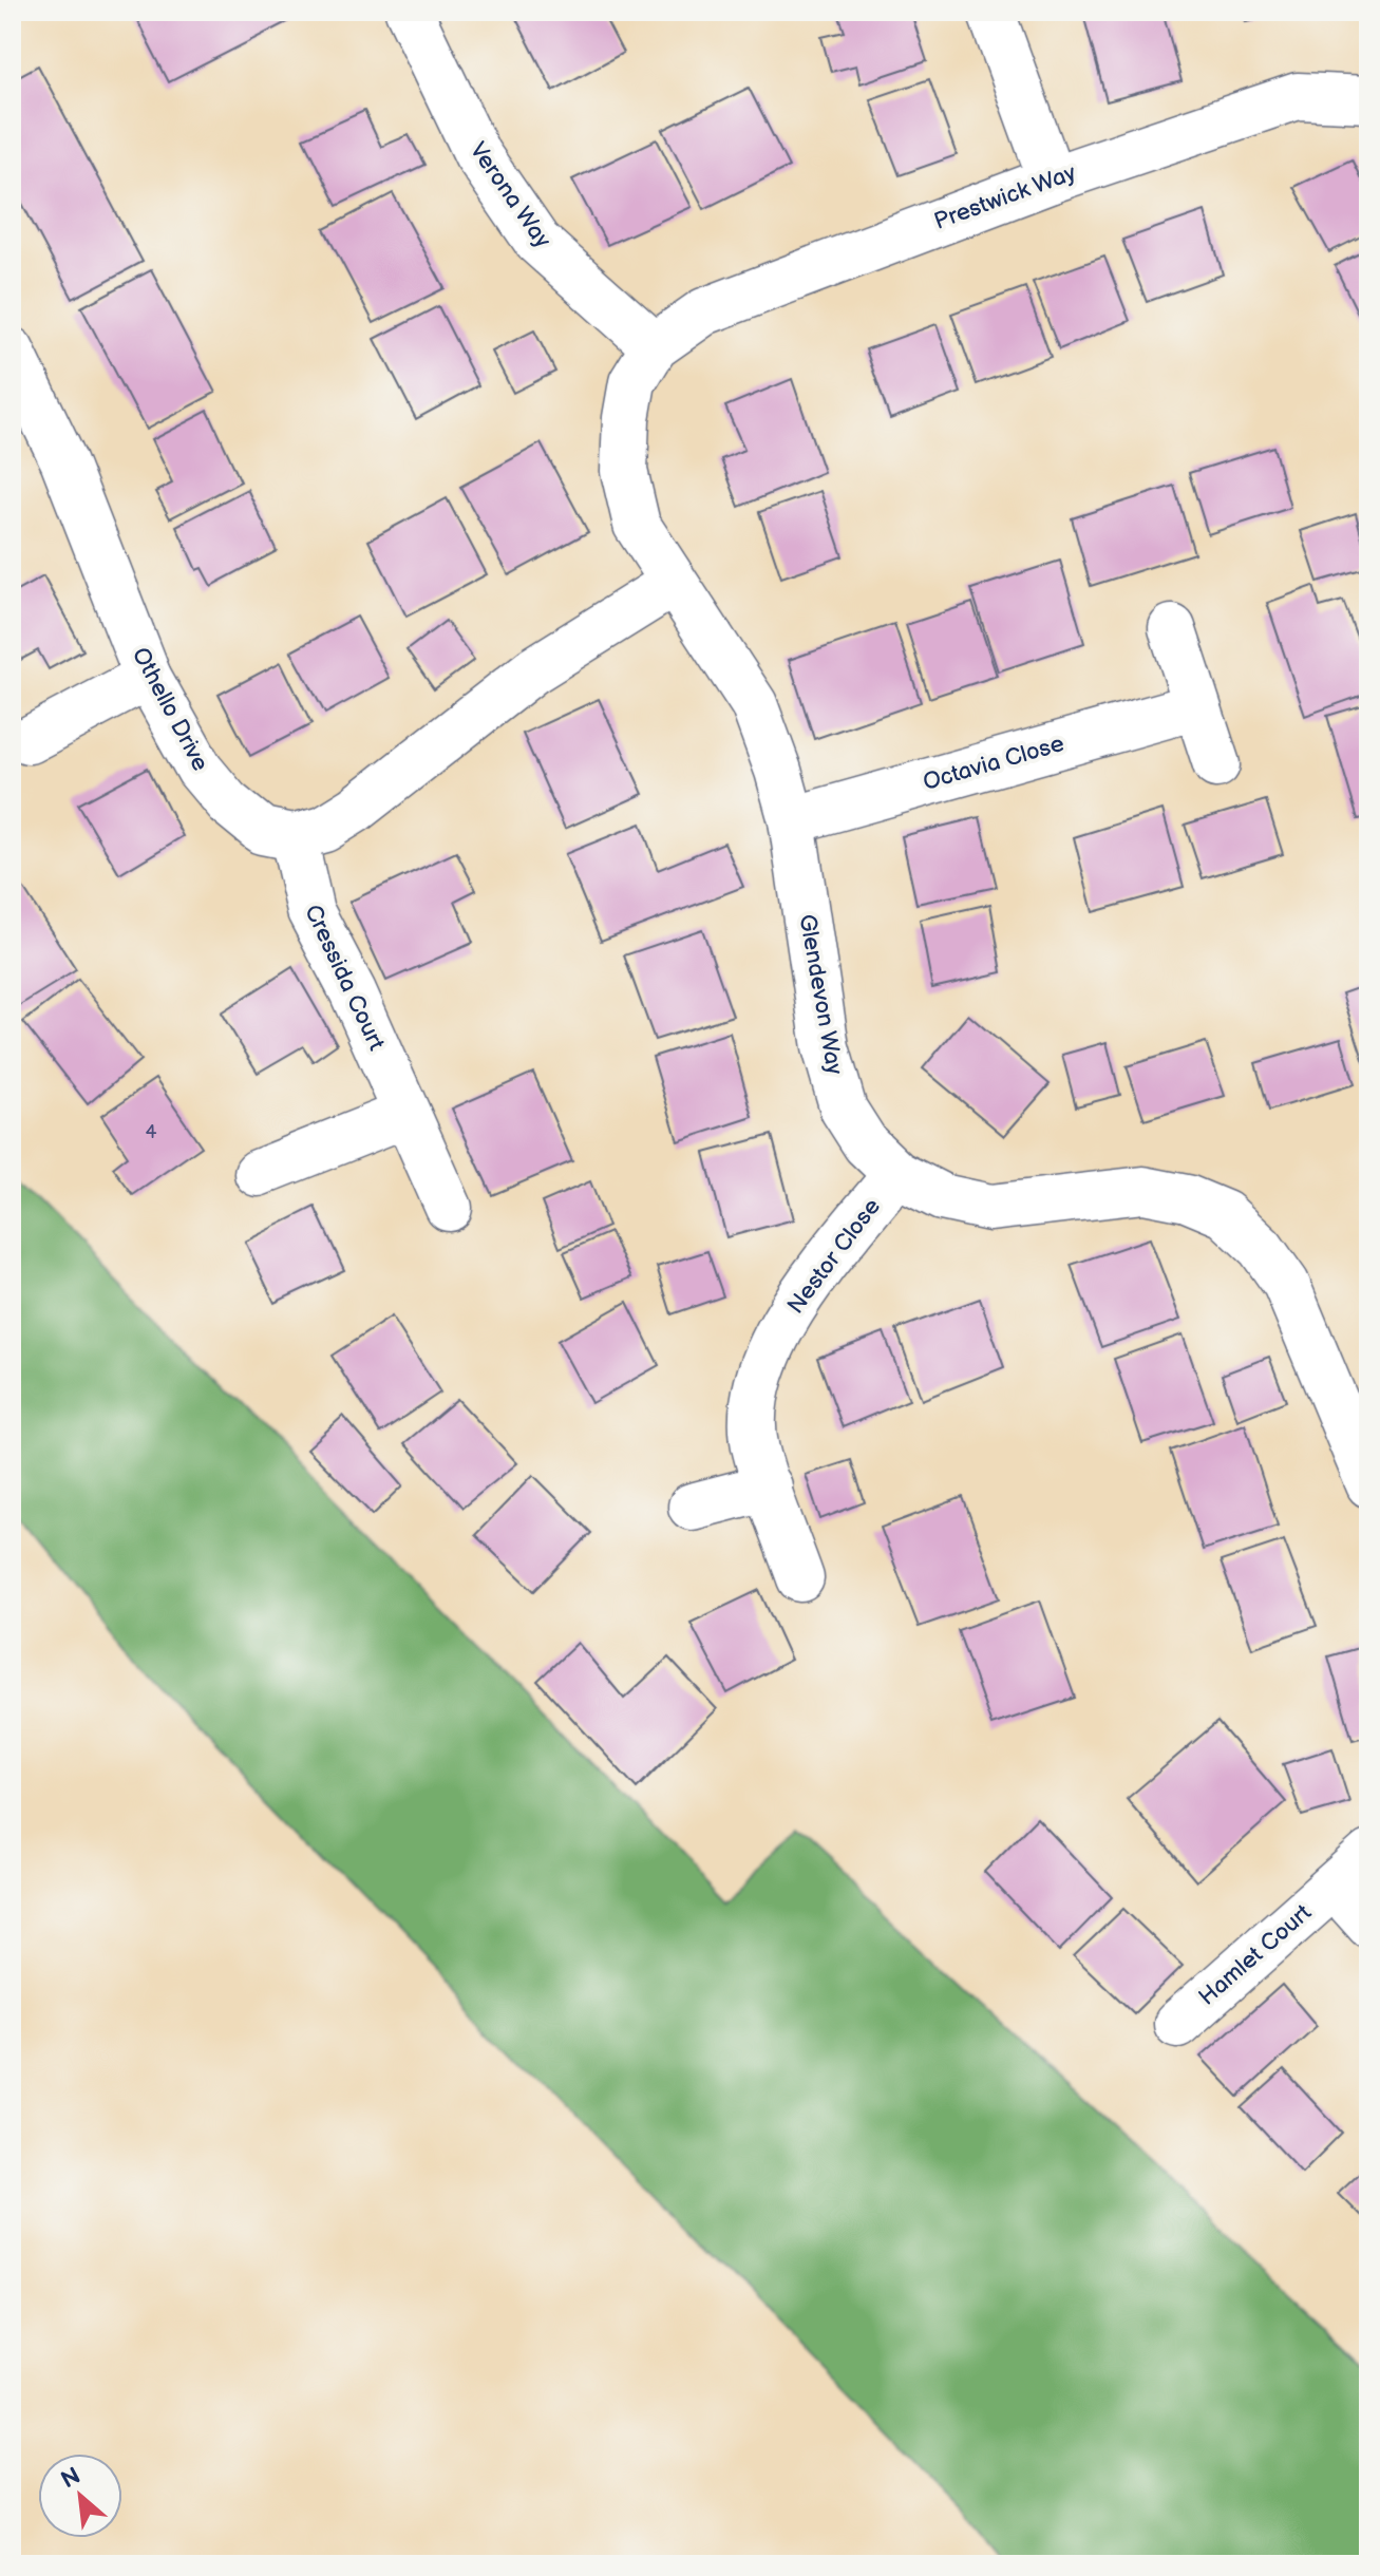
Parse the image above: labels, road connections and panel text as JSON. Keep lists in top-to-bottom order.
{
  "streets": {
    "street": [
      "Verona Way",
      "Prestwick Way",
      "Othello Drive",
      "Octavia Close",
      "Cressida Court",
      "Glendevon Way",
      "Nestor Close",
      "Hamlet Court"
    ]
  },
  "crossings": [
    ["Verona Way", "Prestwick Way"],
    ["Verona Way", "Glendevon Way"],
    ["Prestwick Way", "Glendevon Way"],
    ["Othello Drive", "Cressida Court"],
    ["Octavia Close", "Glendevon Way"],
    ["Glendevon Way", "Nestor Close"]
  ],
  "house_numbers": ["4"],
  "north": "top left"
}
